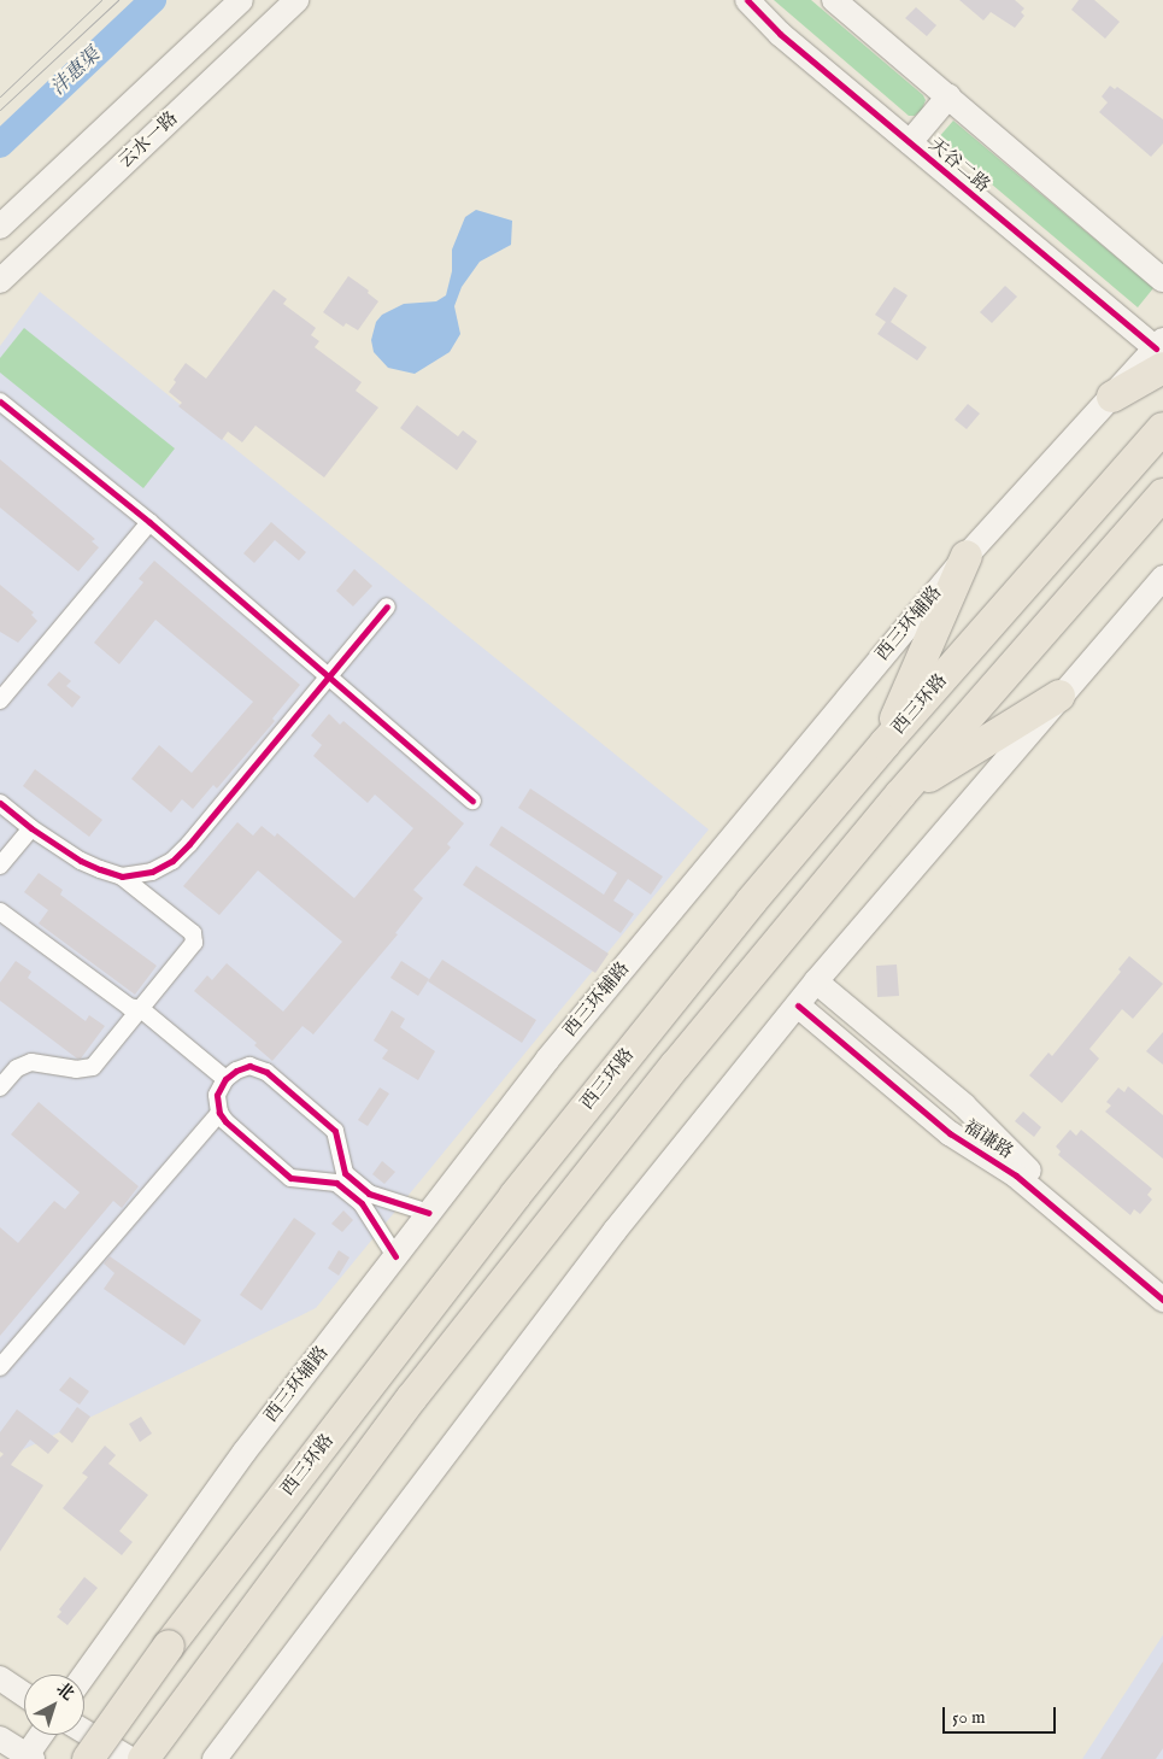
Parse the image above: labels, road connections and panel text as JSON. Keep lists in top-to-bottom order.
{
  "streets": {
    "highway": ["西三环路"],
    "main road": [
      "云水一路",
      "天谷二路",
      "西三环辅路",
      "福谦路"
    ]
  },
  "water": ["沣惠渠"],
  "scale_bar": "50 m",
  "north": "top right"
}
